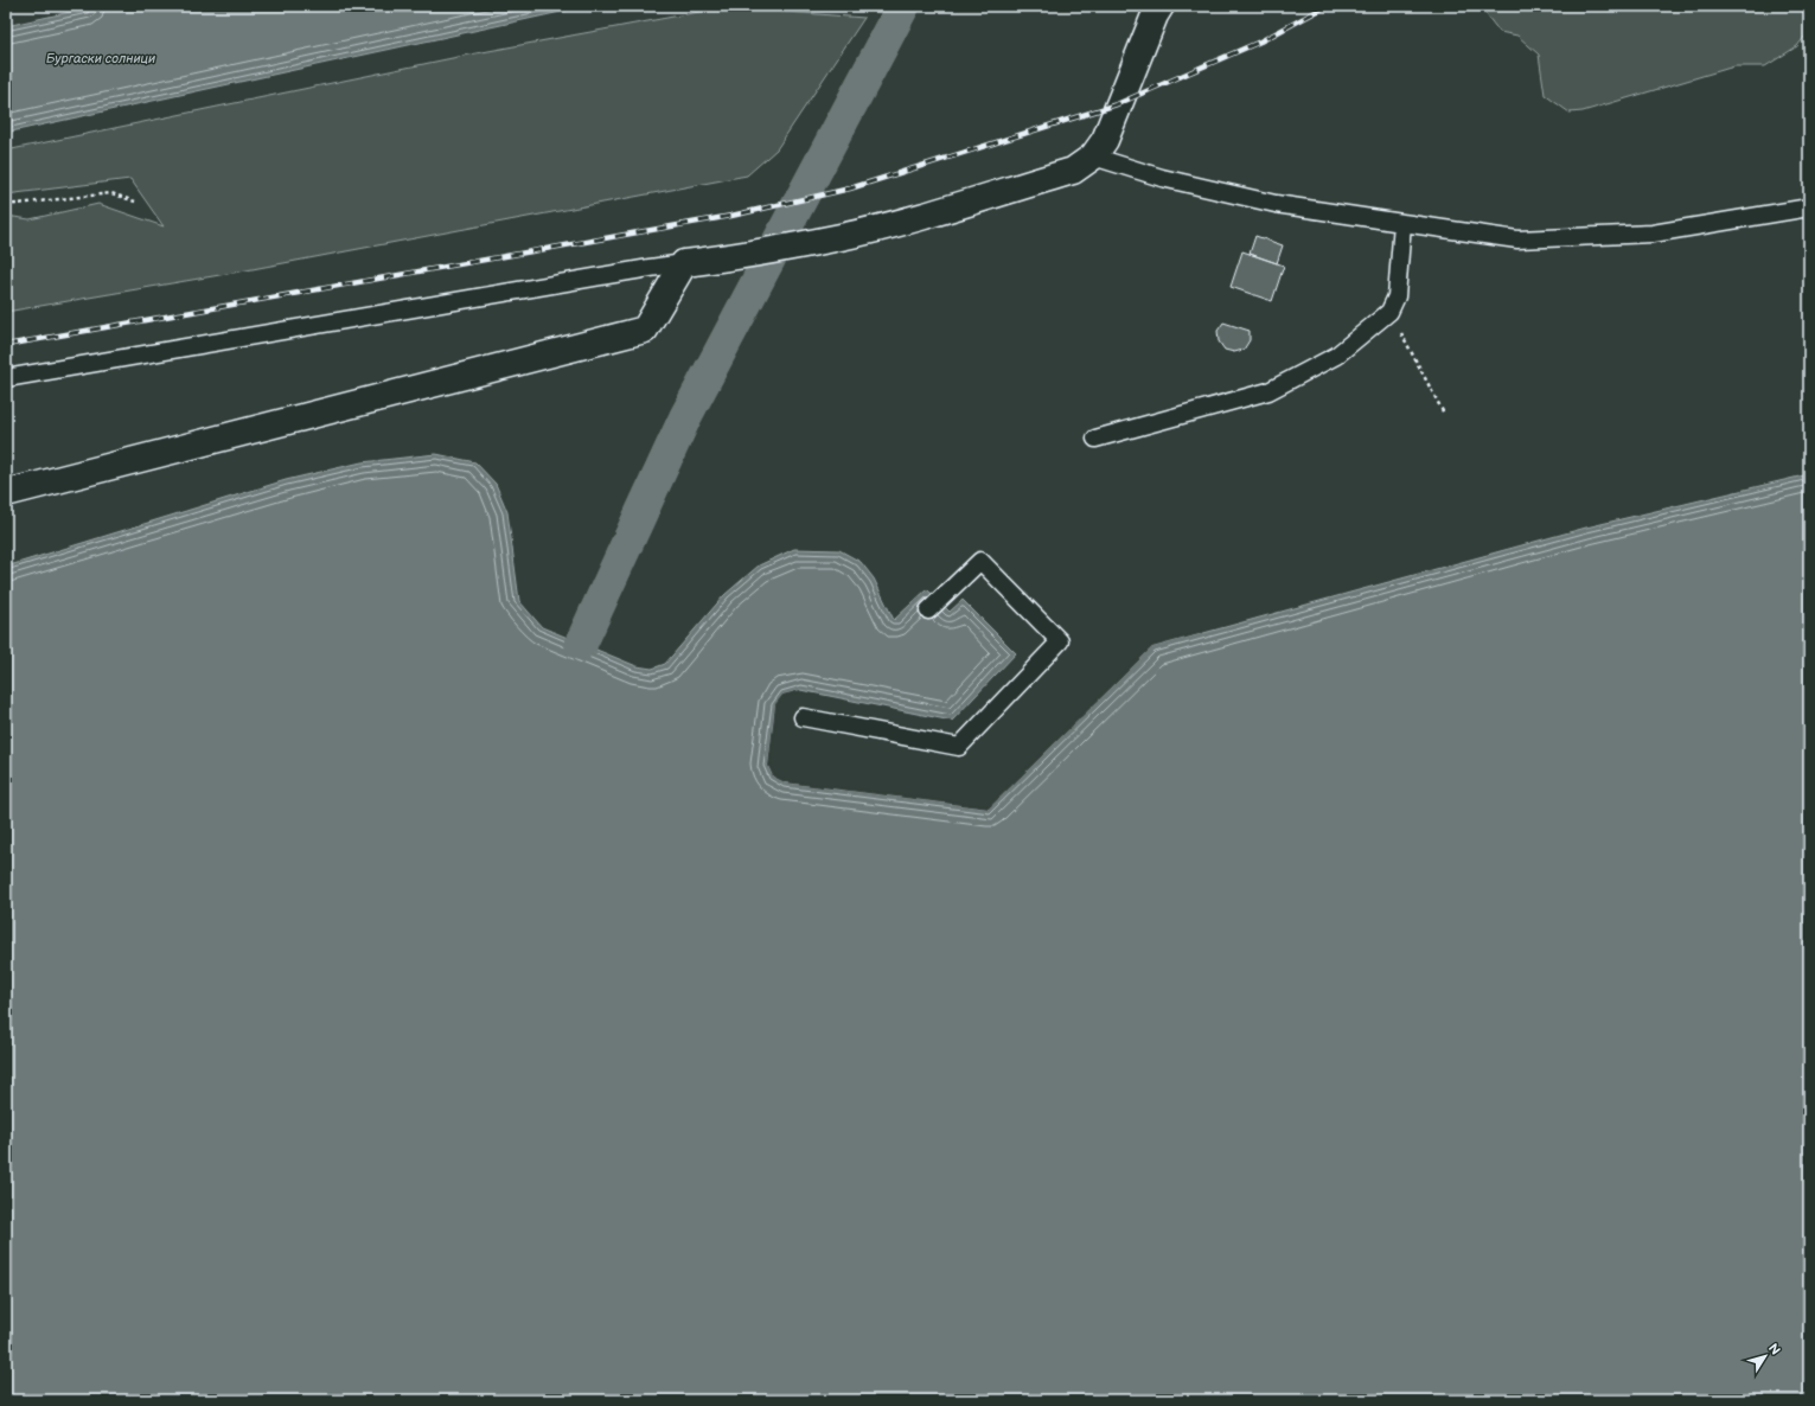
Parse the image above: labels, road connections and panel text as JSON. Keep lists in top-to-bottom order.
{
  "water": ["Бургаски солници"],
  "north": "top right"
}
